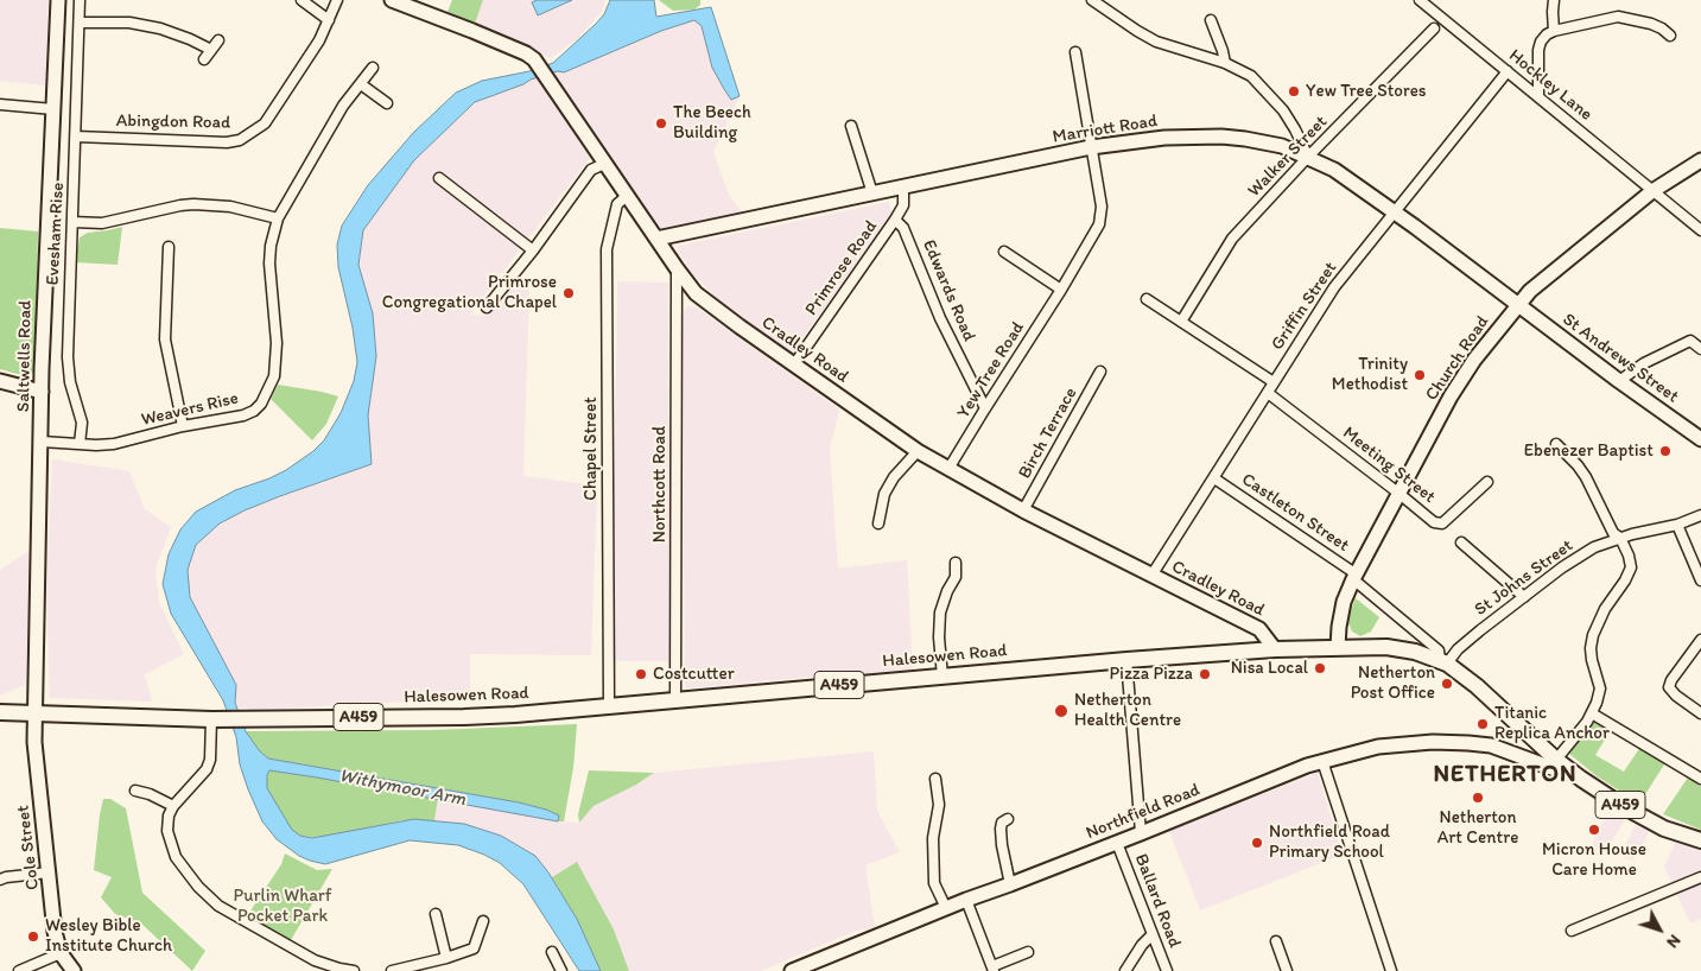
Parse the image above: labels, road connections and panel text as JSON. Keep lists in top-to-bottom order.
{
  "streets": {
    "main road": ["Halesowen Road", "A459"],
    "street": [
      "Hockley Lane",
      "Abingdon Road",
      "Marriott Road",
      "Walker Street",
      "Evesham Rise",
      "Primrose Road",
      "Edwards Road",
      "Griffin Street",
      "Cradley Road",
      "Saltwells Road",
      "Church Road",
      "St Andrews Street",
      "Yew Tree Road",
      "Weavers Rise",
      "Birch Terrace",
      "Chapel Street",
      "Meeting Street",
      "Northcott Road",
      "Castleton Street",
      "St Johns Street",
      "Northfield Road",
      "Cole Street",
      "Ballard Road"
    ]
  },
  "crossings": [
    ["Hockley Lane", "Griffin Street"],
    ["Hockley Lane", "Church Road"],
    ["Abingdon Road", "Evesham Rise"],
    ["Marriott Road", "Walker Street"],
    ["Marriott Road", "Primrose Road"],
    ["Marriott Road", "Griffin Street"],
    ["Marriott Road", "Cradley Road"],
    ["Marriott Road", "Church Road"],
    ["Marriott Road", "St Andrews Street"],
    ["Marriott Road", "Yew Tree Road"],
    ["Evesham Rise", "Weavers Rise"],
    ["Primrose Road", "Edwards Road"],
    ["Primrose Road", "Cradley Road"],
    ["Edwards Road", "Yew Tree Road"],
    ["Griffin Street", "Cradley Road"],
    ["Griffin Street", "Meeting Street"],
    ["Griffin Street", "Castleton Street"],
    ["Cradley Road", "Yew Tree Road"],
    ["Cradley Road", "Birch Terrace"],
    ["Cradley Road", "Chapel Street"],
    ["Cradley Road", "Northcott Road"],
    ["Cradley Road", "Halesowen Road"],
    ["Saltwells Road", "Weavers Rise"],
    ["Saltwells Road", "Halesowen Road"],
    ["Saltwells Road", "Cole Street"],
    ["Church Road", "St Andrews Street"],
    ["Church Road", "Meeting Street"],
    ["Church Road", "Castleton Street"],
    ["Church Road", "Halesowen Road"],
    ["Chapel Street", "Halesowen Road"],
    ["Northcott Road", "Halesowen Road"],
    ["Castleton Street", "St Johns Street"],
    ["Castleton Street", "Halesowen Road"],
    ["St Johns Street", "Halesowen Road"],
    ["Halesowen Road", "Northfield Road"],
    ["Halesowen Road", "Cole Street"],
    ["Northfield Road", "Ballard Road"]
  ],
  "districts": ["NETHERTON"],
  "water": ["Withymoor Arm"],
  "parks": ["Purlin Wharf Pocket Park"],
  "places": [
    "Yew Tree Stores",
    "The Beech Building",
    "Primrose Congregational Chapel",
    "Trinity Methodist",
    "Ebenezer Baptist",
    "Nisa Local",
    "Costcutter",
    "Pizza Pizza",
    "Netherton Post Office",
    "Netherton Health Centre",
    "Titanic Replica Anchor",
    "Netherton Art Centre",
    "Micron House Care Home",
    "Northfield Road Primary School",
    "Wesley Bible Institute Church"
  ],
  "north": "bottom right"
}
